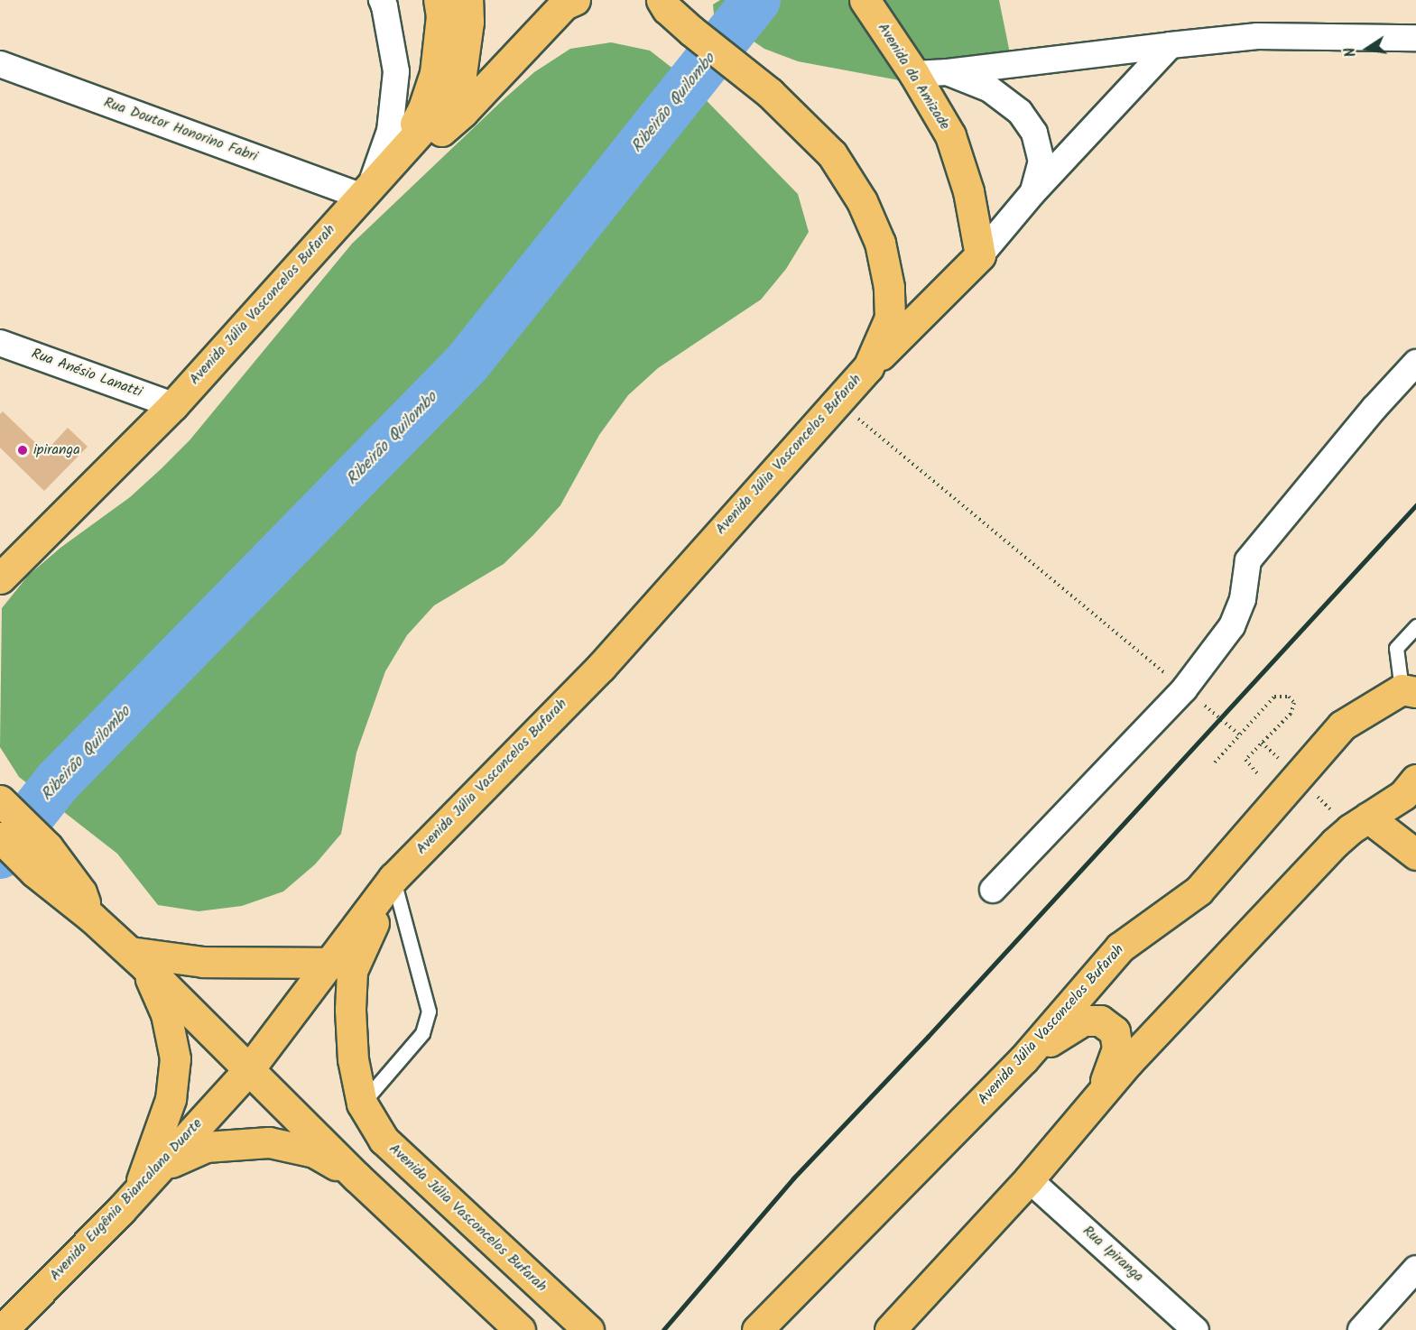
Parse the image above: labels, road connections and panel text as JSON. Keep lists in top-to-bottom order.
{
  "streets": {
    "main road": ["Avenida da Amizade", "Avenida Júlia Vasconcelos Bufarah", "Avenida Eugênia Biancalana Duarte"],
    "street": ["Rua Doutor Honorino Fabri", "Rua Anésio Lanatti", "Rua Ipiranga"]
  },
  "crossings": [
    ["Rua Doutor Honorino Fabri", "Avenida Júlia Vasconcelos Bufarah"],
    ["Avenida Júlia Vasconcelos Bufarah", "Rua Anésio Lanatti"],
    ["Avenida Júlia Vasconcelos Bufarah", "Avenida Eugênia Biancalana Duarte"]
  ],
  "water": ["Ribeirão Quilombo"],
  "places": ["ipiranga"],
  "north": "left"
}
